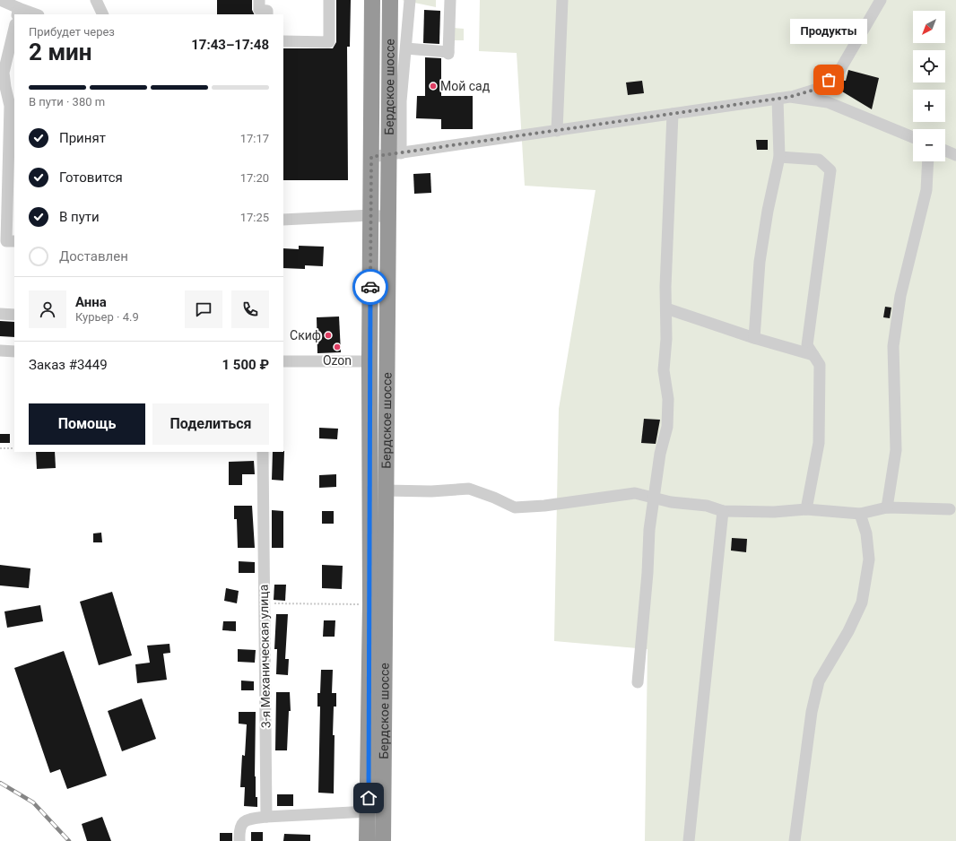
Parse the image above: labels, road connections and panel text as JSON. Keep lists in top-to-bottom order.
{
  "streets": {
    "highway": ["Бердское шоссе"],
    "street": ["3-я Механическая улица"]
  },
  "places": [
    "Продукты",
    "Мой сад",
    "Скиф",
    "Ozon"
  ],
  "north": "bottom left",
  "page": {
    "map_buttons": ["+", "−"],
    "heading": ["2 мин", "Прибудет через", "17:43–17:48"],
    "panel": [
      "Анна",
      "Курьер · 4.9",
      "Заказ #3449",
      "1 500 ₽"
    ],
    "bubble": "Продукты",
    "bar": "В пути · 380 m",
    "list": [
      ["Принят", "17:17"],
      ["Готовится", "17:20"],
      ["В пути", "17:25"],
      "Доставлен"
    ],
    "buttons": ["Помощь", "Поделиться"]
  }
}
